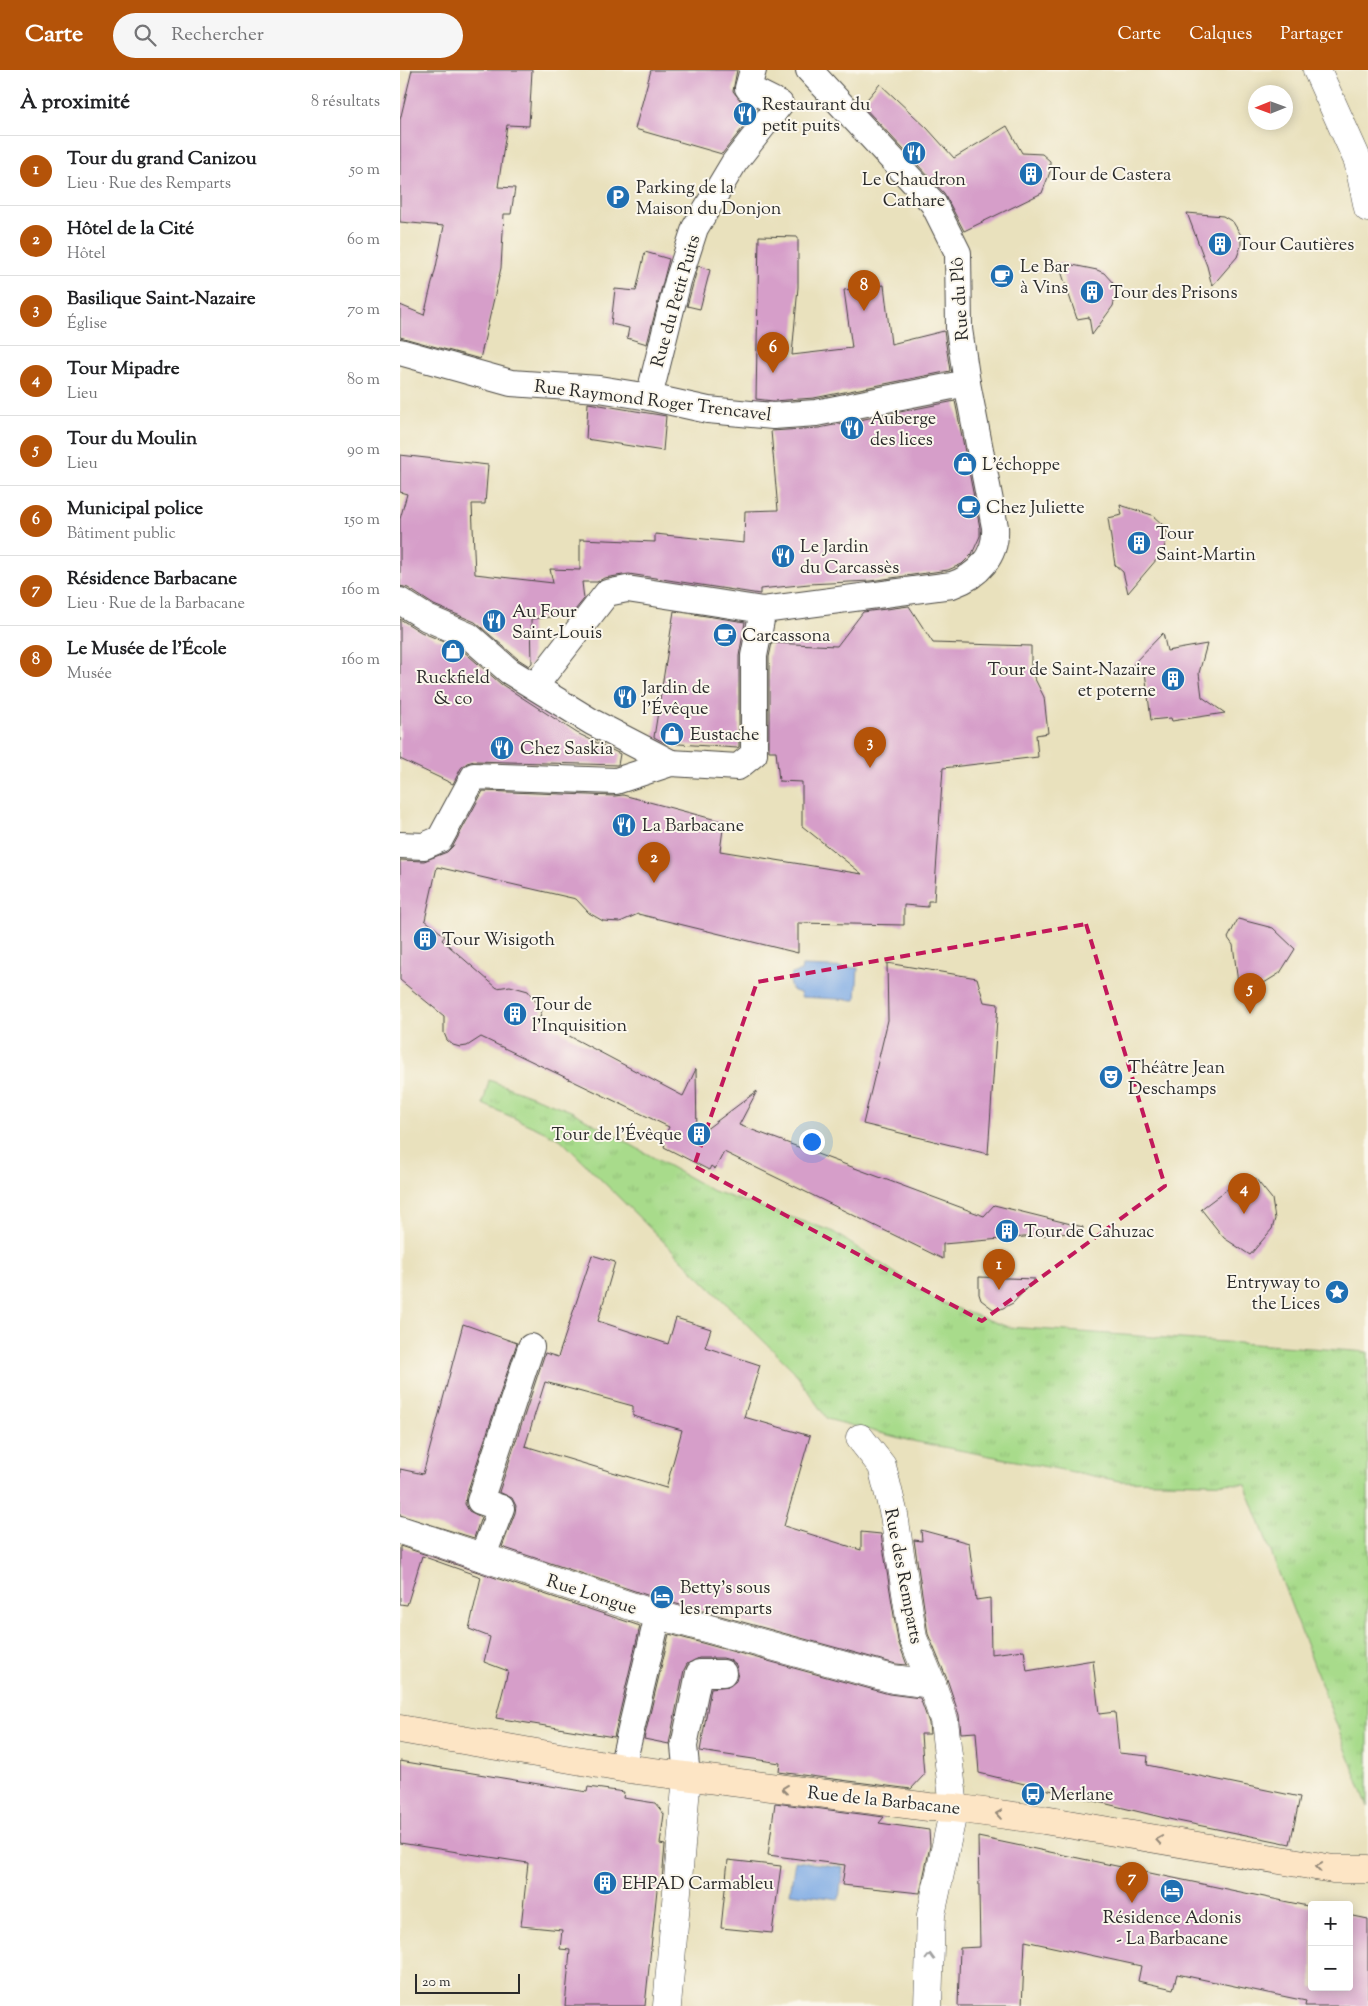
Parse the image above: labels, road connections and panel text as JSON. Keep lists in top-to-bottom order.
{
  "streets": {
    "main road": ["Rue de la Barbacane"],
    "street": [
      "Rue du Plô",
      "Rue du Petit Puits",
      "Rue Raymond Roger Trencavel",
      "Rue des Remparts",
      "Rue Longue"
    ]
  },
  "crossings": [
    ["Rue du Plô", "Rue Raymond Roger Trencavel"],
    ["Rue du Petit Puits", "Rue Raymond Roger Trencavel"],
    ["Rue des Remparts", "Rue Longue"],
    ["Rue des Remparts", "Rue de la Barbacane"]
  ],
  "one_way": ["Rue de la Barbacane"],
  "places": {
    "restaurant": [
      "Restaurant du petit puits",
      "Le Chaudron Cathare",
      "Auberge des lices",
      "Le Jardin du Carcassès",
      "Au Four Saint-Louis",
      "Jardin de l'Évêque",
      "Chez Saskia",
      "La Barbacane"
    ],
    "building": [
      "Tour de Castera",
      "Tour Cautières",
      "Tour des Prisons",
      "Tour Saint-Martin",
      "Tour de Saint-Nazaire et poterne",
      "Tour Wisigoth",
      "Tour de l'Inquisition",
      "Tour de l'Évêque",
      "Tour de Cahuzac",
      "EHPAD Carmableu"
    ],
    "parking": ["Parking de la Maison du Donjon"],
    "cafe": ["Le Bar à Vins", "Chez Juliette", "Carcassona"],
    "shop": ["L'échoppe", "Ruckfield & co", "Eustache"],
    "theatre": ["Théâtre Jean Deschamps"],
    "place": ["Entryway to the Lices"],
    "hotel": ["Betty's sous les remparts", "Résidence Adonis - La Barbacane"],
    "bus stop": ["Merlane"]
  },
  "scale_bar": "20 m",
  "north": "left",
  "page": {
    "header": "Carte",
    "search": "Rechercher",
    "nav": ["Carte", "Calques", "Partager"],
    "heading": ["À proximité", "8 résultats"],
    "list": [
      {
        "mark": "1",
        "name": "Tour du grand Canizou",
        "note": "Lieu · Rue des Remparts",
        "value": "50 m"
      },
      {
        "mark": "2",
        "name": "Hôtel de la Cité",
        "note": "Hôtel",
        "value": "60 m"
      },
      {
        "mark": "3",
        "name": "Basilique Saint-Nazaire",
        "note": "Église",
        "value": "70 m"
      },
      {
        "mark": "4",
        "name": "Tour Mipadre",
        "note": "Lieu",
        "value": "80 m"
      },
      {
        "mark": "5",
        "name": "Tour du Moulin",
        "note": "Lieu",
        "value": "90 m"
      },
      {
        "mark": "6",
        "name": "Municipal police",
        "note": "Bâtiment public",
        "value": "150 m"
      },
      {
        "mark": "7",
        "name": "Résidence Barbacane",
        "note": "Lieu · Rue de la Barbacane",
        "value": "160 m"
      },
      {
        "mark": "8",
        "name": "Le Musée de l'École",
        "note": "Musée",
        "value": "160 m"
      }
    ],
    "pins": [
      "8",
      "6",
      "3",
      "2",
      "5",
      "4",
      "1",
      "7"
    ],
    "map_buttons": ["+", "−"],
    "scale": "20 m"
  }
}
